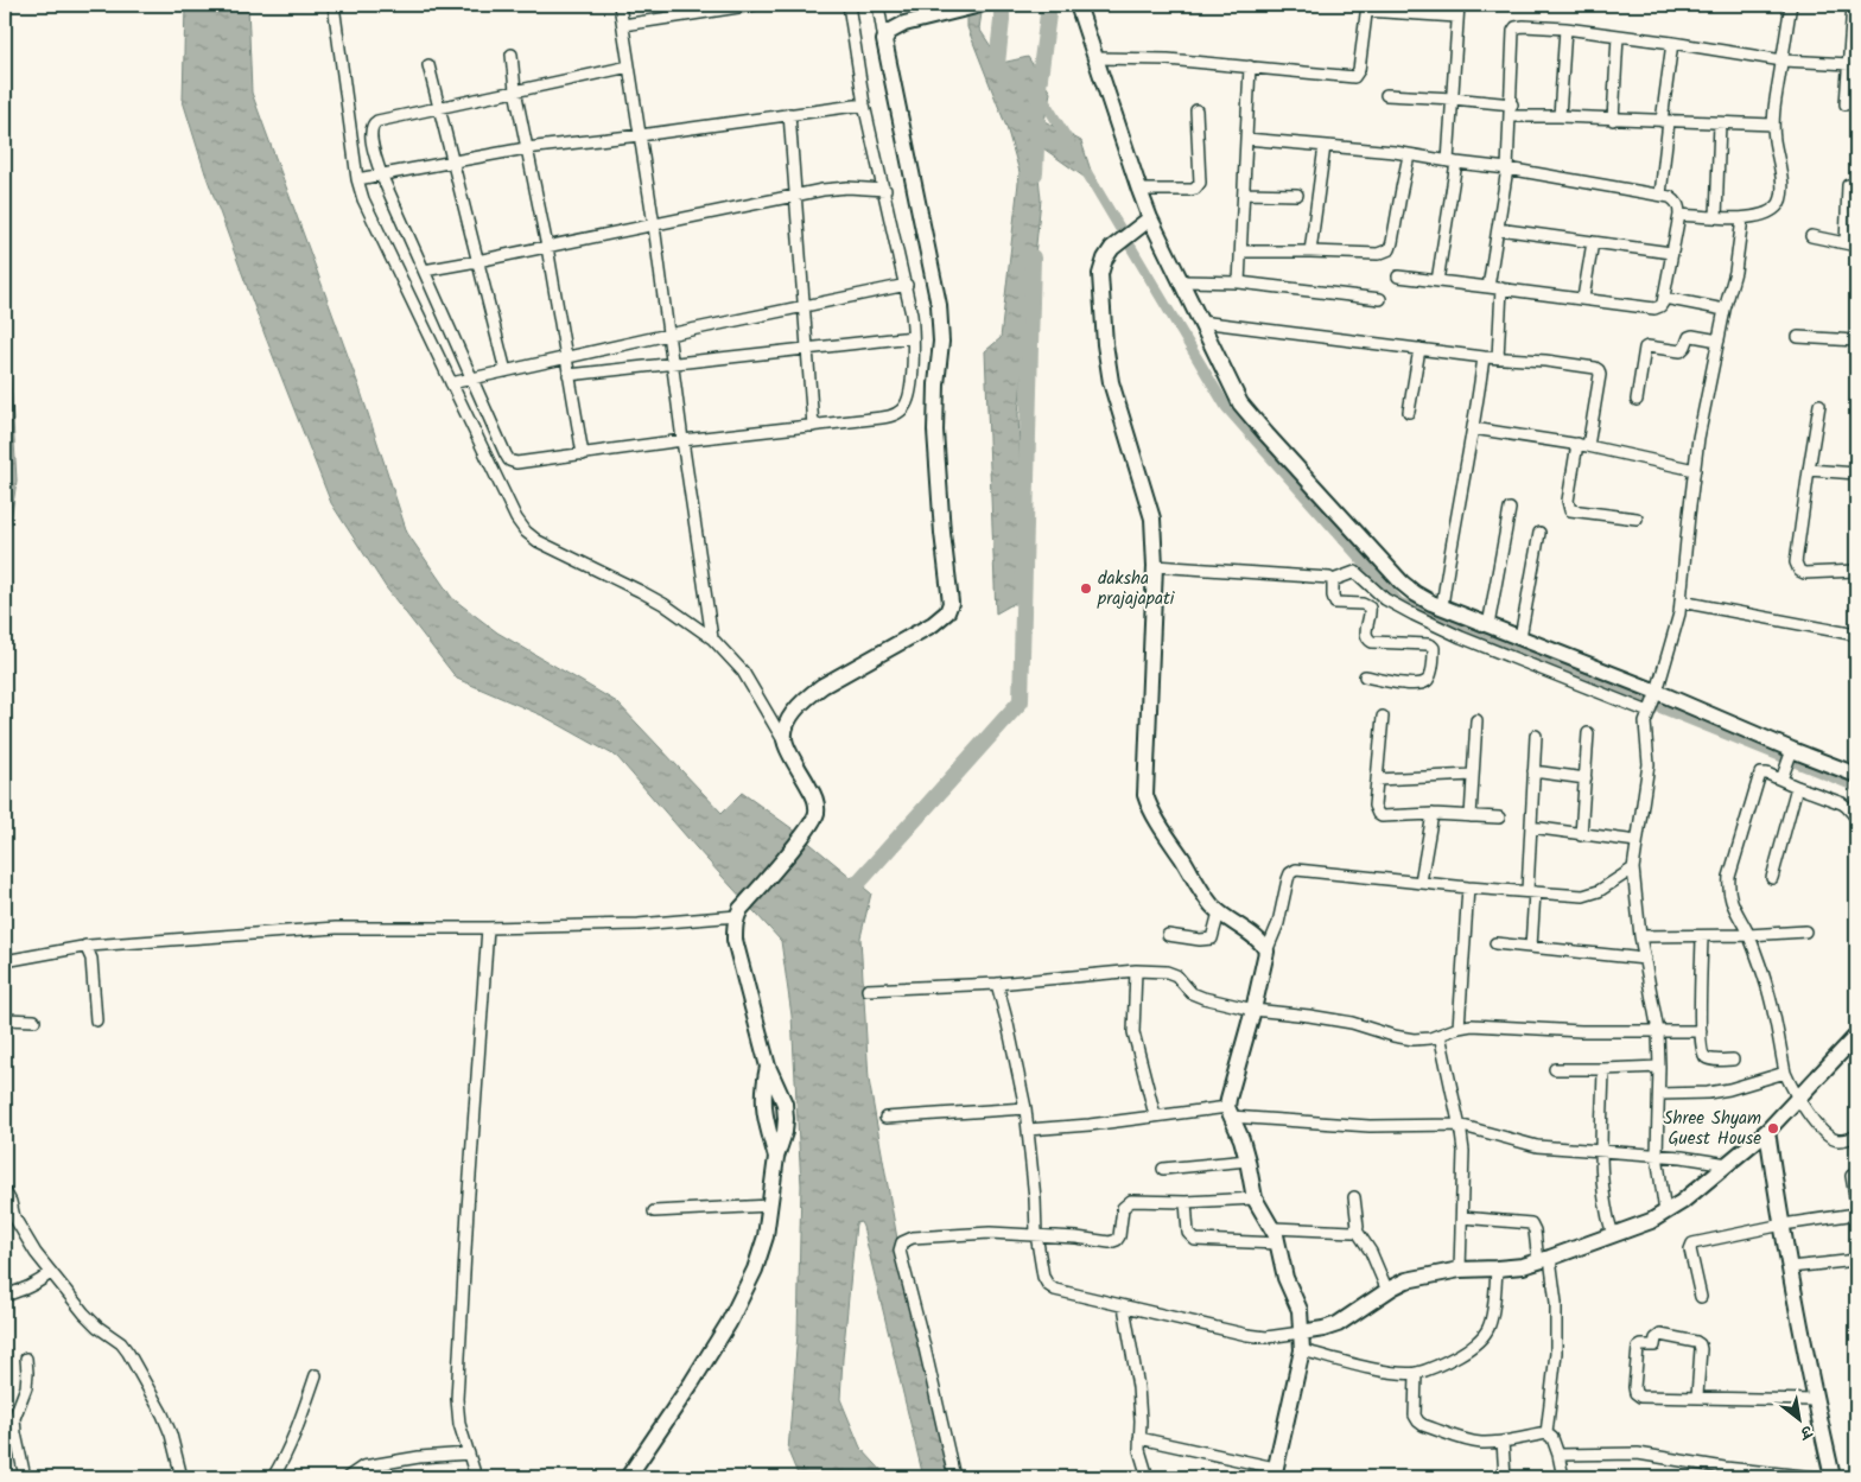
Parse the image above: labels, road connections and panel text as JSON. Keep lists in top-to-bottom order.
{
  "places": ["daksha prajajapati", "Shree Shyam Guest House"],
  "north": "bottom right"
}
